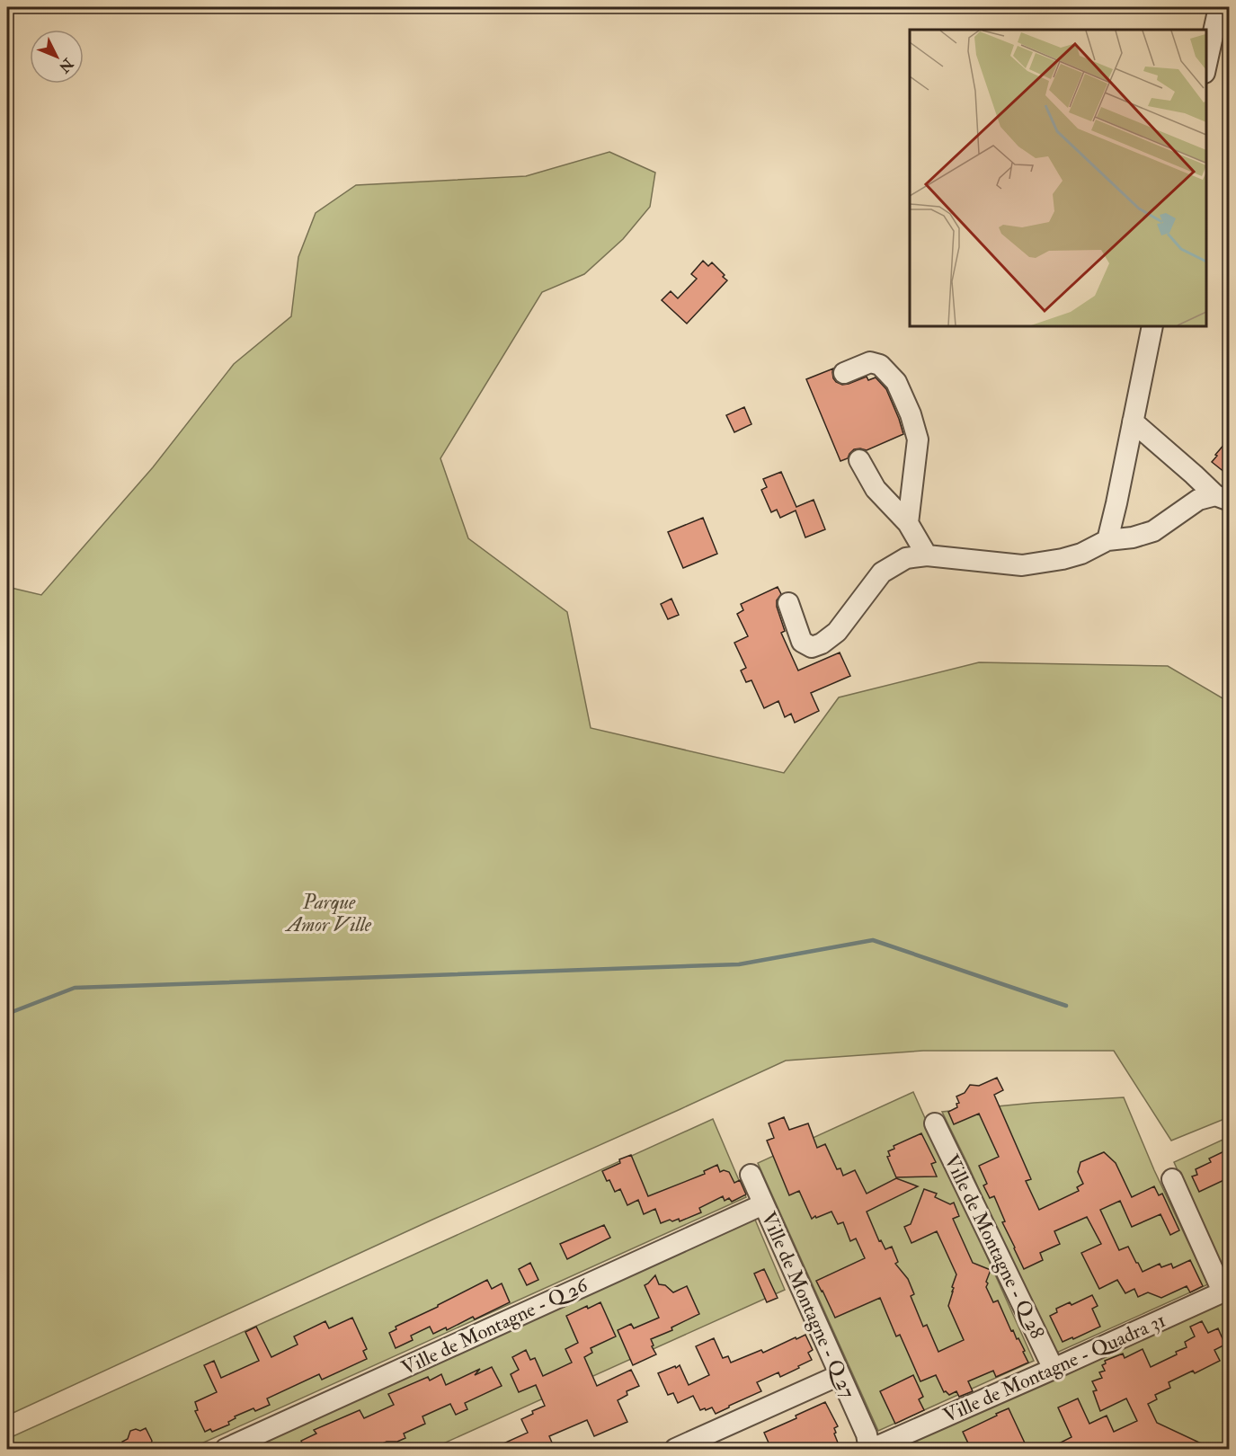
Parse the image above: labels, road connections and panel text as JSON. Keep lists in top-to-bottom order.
{
  "streets": {
    "street": [
      "Ville de Montagne - Q 28",
      "Ville de Montagne - Q 27",
      "Ville de Montagne - Q 26",
      "Ville de Montagne - Quadra 31"
    ]
  },
  "crossings": [
    ["Ville de Montagne - Q 28", "Ville de Montagne - Quadra 31"],
    ["Ville de Montagne - Q 27", "Ville de Montagne - Q 26"],
    ["Ville de Montagne - Q 27", "Ville de Montagne - Quadra 31"]
  ],
  "parks": ["Parque Amor Ville"],
  "north": "bottom right"
}
